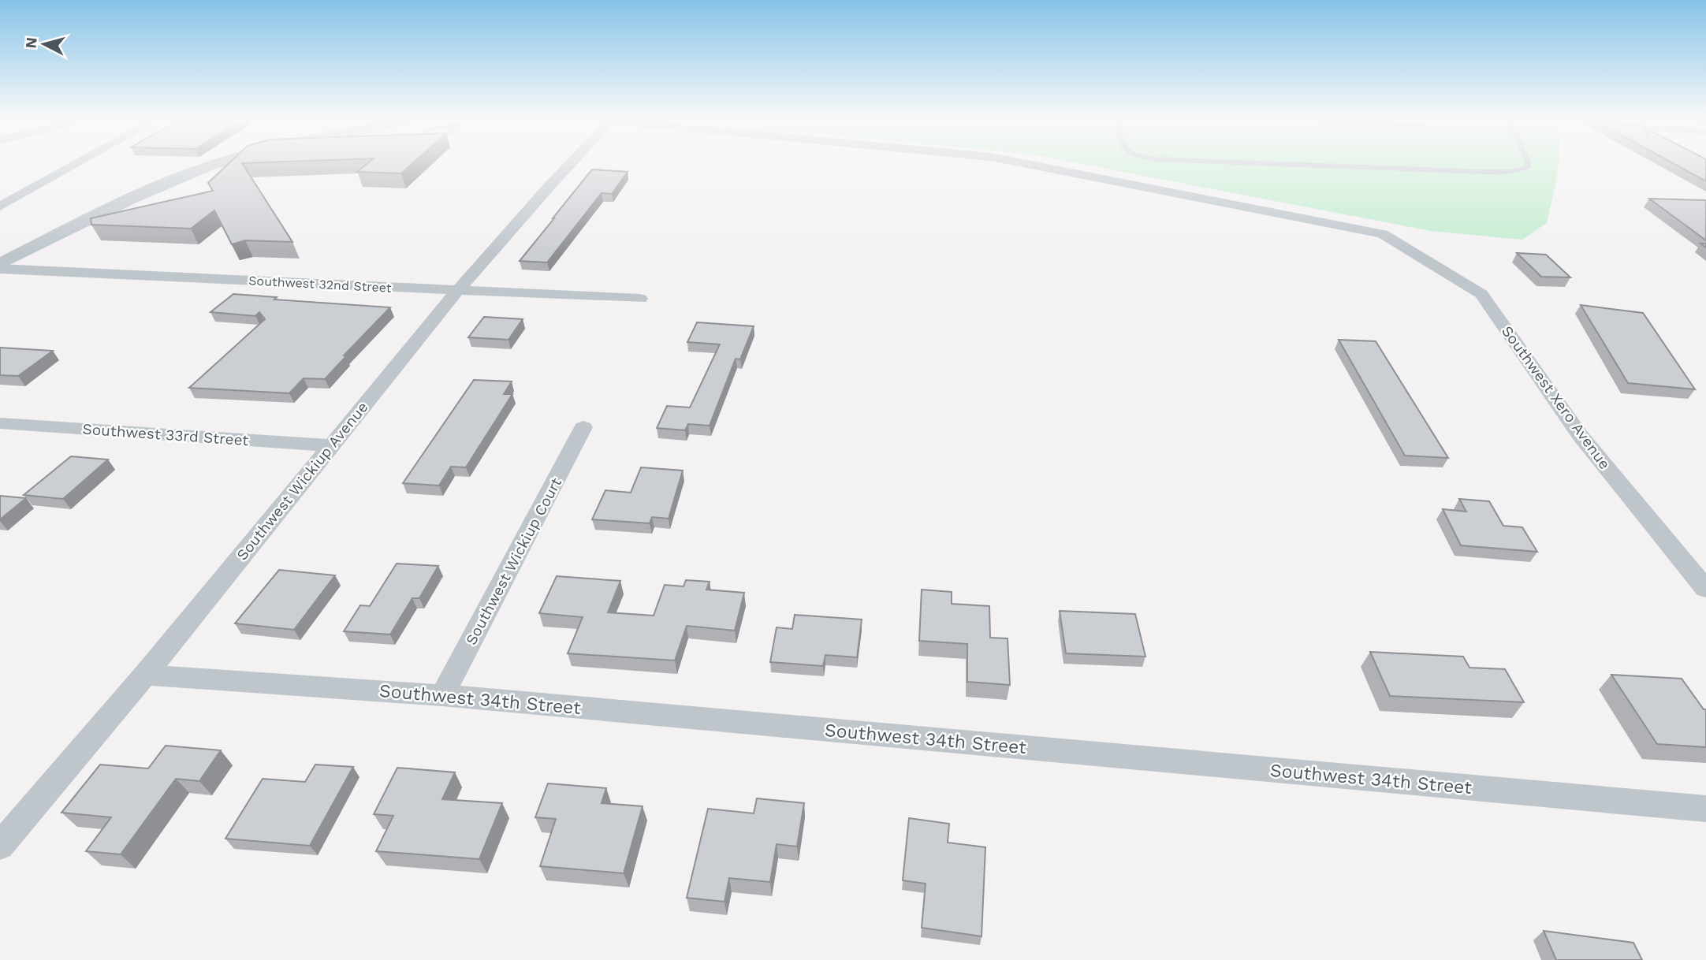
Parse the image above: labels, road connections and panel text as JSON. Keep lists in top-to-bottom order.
{
  "streets": {
    "street": [
      "Southwest 32nd Street",
      "Southwest Xero Avenue",
      "Southwest 33rd Street",
      "Southwest Wickiup Avenue",
      "Southwest Wickiup Court",
      "Southwest 34th Street"
    ]
  },
  "crossings": [
    ["Southwest 32nd Street", "Southwest Wickiup Avenue"],
    ["Southwest 33rd Street", "Southwest Wickiup Avenue"],
    ["Southwest Wickiup Avenue", "Southwest 34th Street"],
    ["Southwest Wickiup Court", "Southwest 34th Street"]
  ],
  "north": "left"
}
